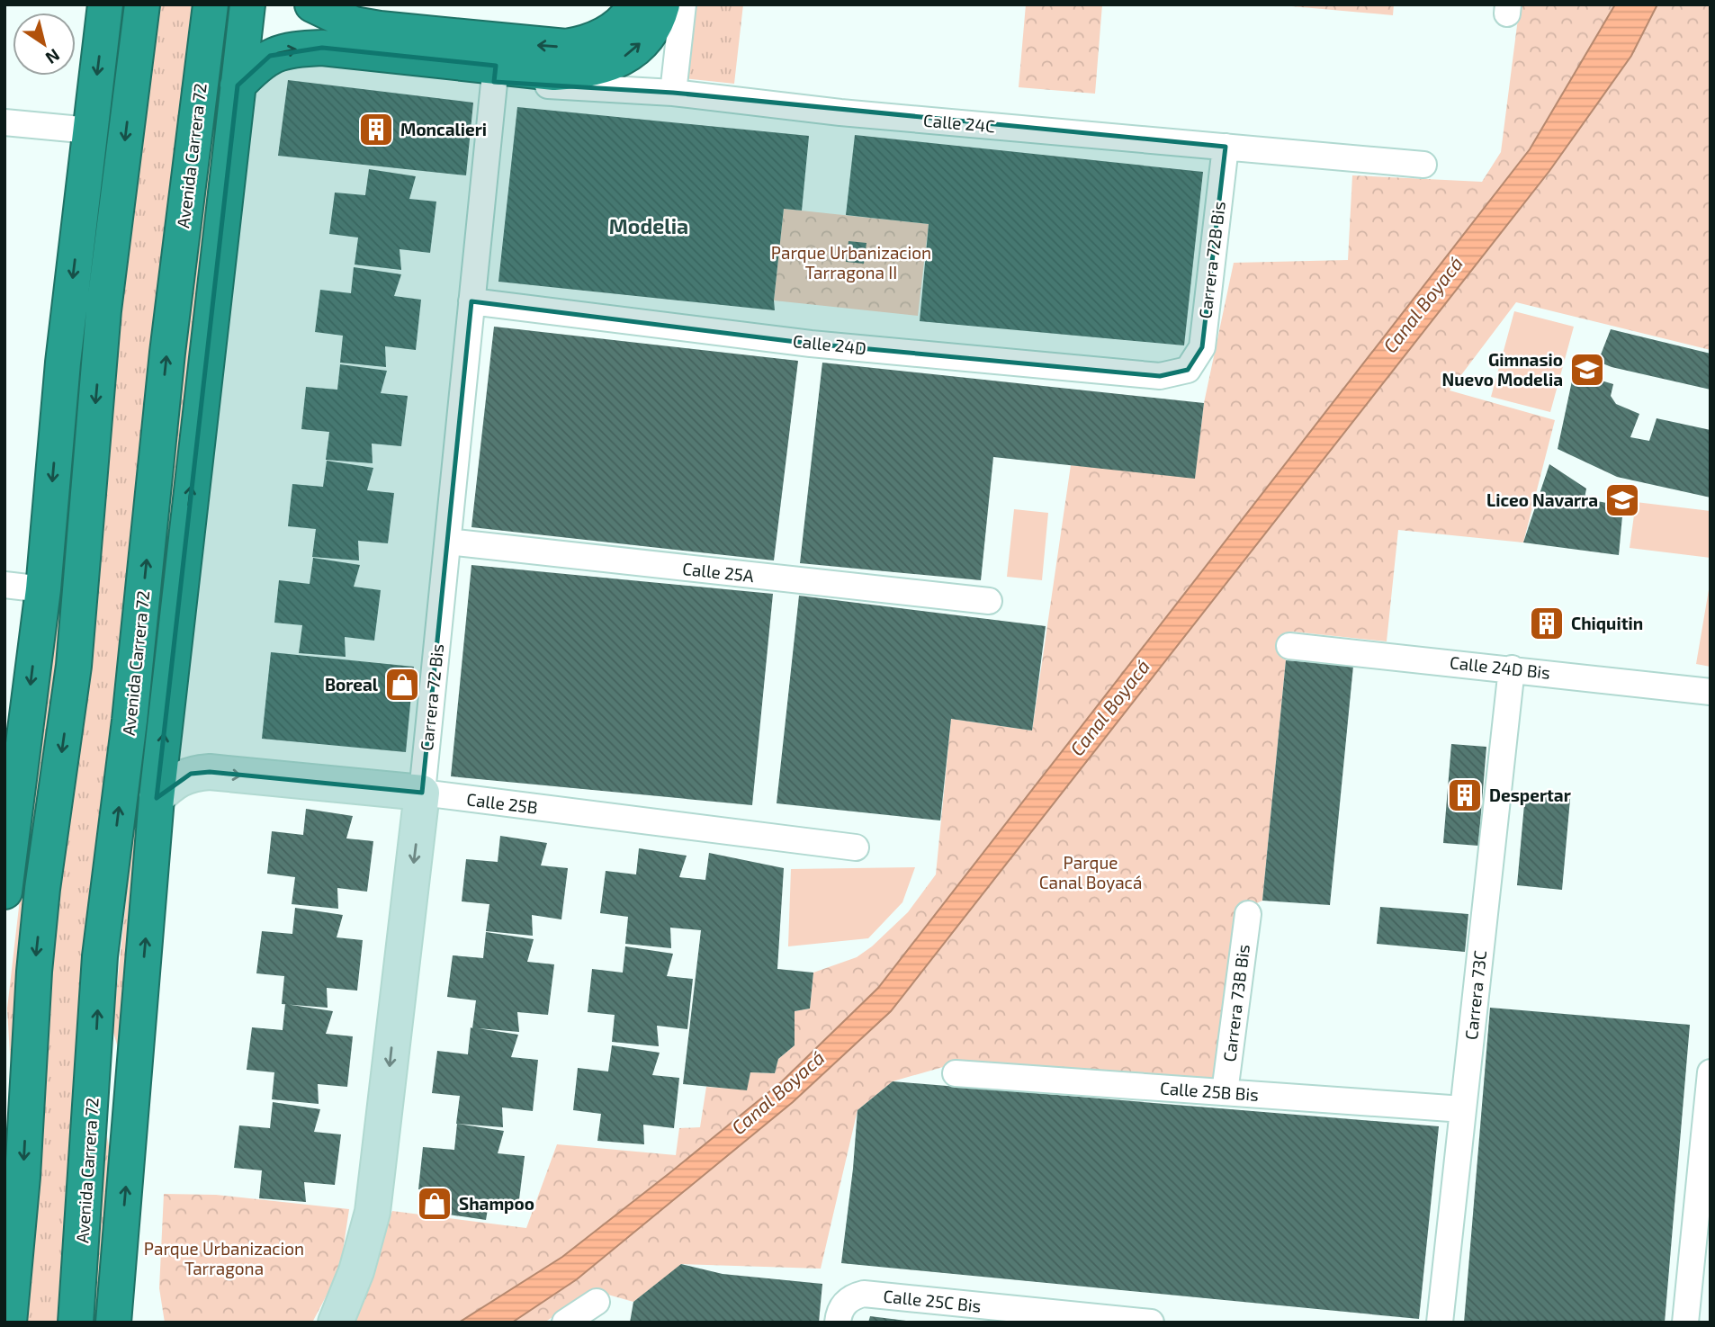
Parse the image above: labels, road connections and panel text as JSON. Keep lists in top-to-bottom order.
{
  "streets": {
    "highway": ["Avenida Carrera 72"],
    "street": [
      "Calle 24C",
      "Carrera 72B Bis",
      "Calle 24D",
      "Calle 25A",
      "Calle 24D Bis",
      "Carrera 72 Bis",
      "Calle 25B",
      "Carrera 73C",
      "Carrera 73B Bis",
      "Calle 25B Bis",
      "Calle 25C Bis"
    ]
  },
  "crossings": [
    ["Calle 24C", "Carrera 72B Bis"],
    ["Calle 24C", "Carrera 72 Bis"],
    ["Avenida Carrera 72", "Calle 25B"],
    ["Carrera 72B Bis", "Calle 24D"],
    ["Calle 24D", "Carrera 72 Bis"],
    ["Calle 25A", "Carrera 72 Bis"],
    ["Calle 24D Bis", "Carrera 73C"],
    ["Carrera 72 Bis", "Calle 25B"],
    ["Carrera 73C", "Calle 25B Bis"],
    ["Carrera 73B Bis", "Calle 25B Bis"]
  ],
  "one_way": ["Carrera 72 Bis", "Calle 25B"],
  "districts": ["Modelia"],
  "water": ["Canal Boyacá"],
  "parks": ["Parque Urbanizacion Tarragona II", "Parque Canal Boyacá", "Parque Urbanizacion Tarragona"],
  "places": {
    "building": ["Moncalieri", "Chiquitin", "Despertar"],
    "school or university": ["Gimnasio Nuevo Modelia", "Liceo Navarra"],
    "shop": ["Boreal", "Shampoo"]
  },
  "north": "bottom right"
}
